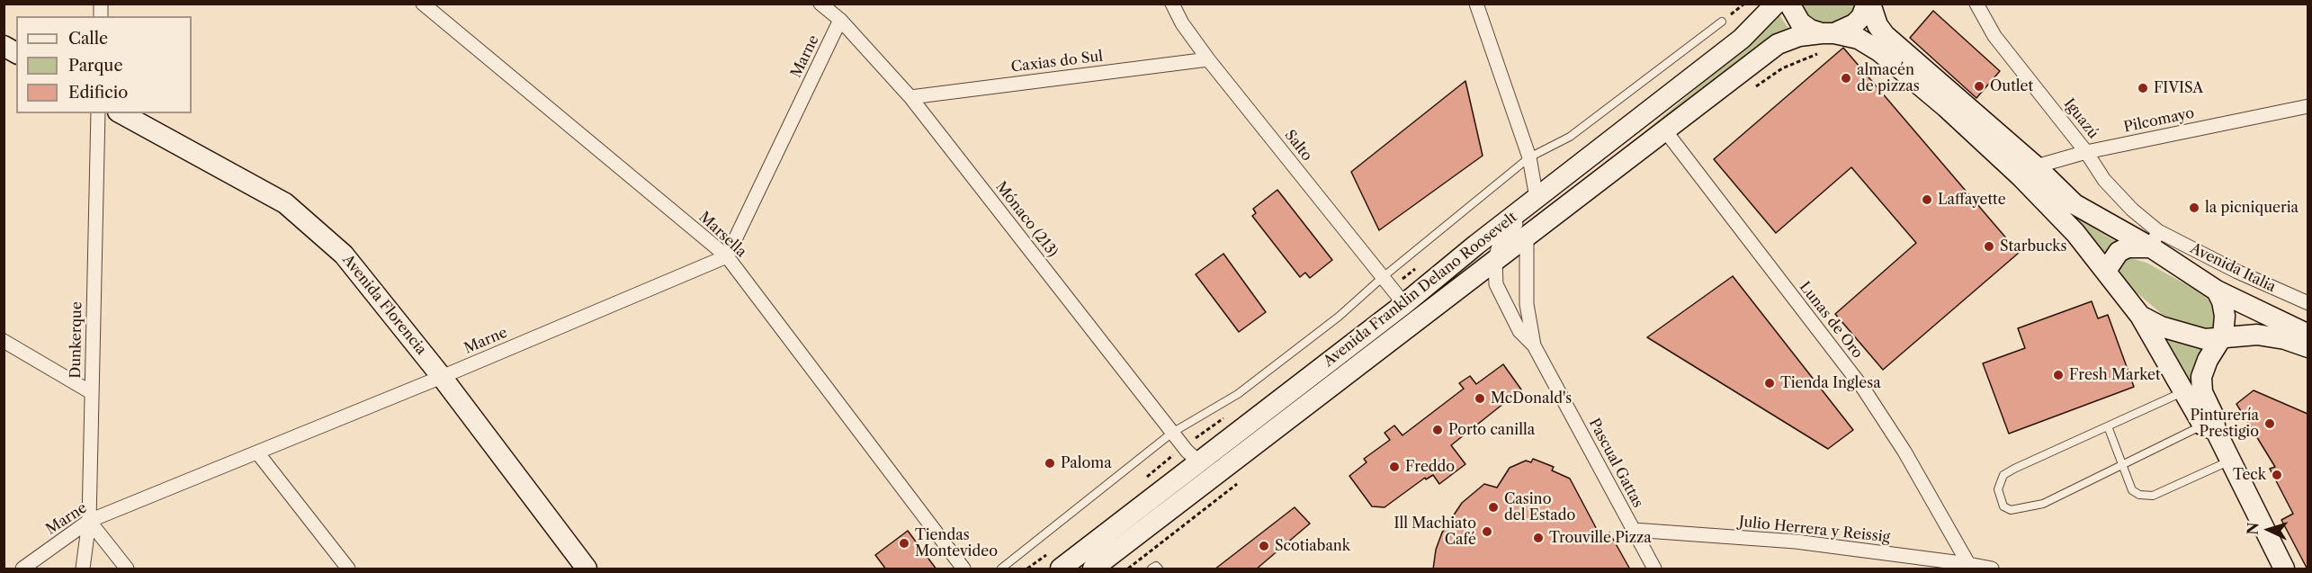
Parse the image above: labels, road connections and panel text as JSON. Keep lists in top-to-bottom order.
{
  "streets": {
    "street": [
      "Marne",
      "Caxias do Sul",
      "Iguazú",
      "Pilcomayo",
      "Salto",
      "Mónaco (213)",
      "Marsella",
      "Avenida Italia",
      "Avenida Franklin Delano Roosevelt",
      "Avenida Florencia",
      "Lunas de Oro",
      "Dunkerque",
      "Pascual Gattas",
      "Julio Herrera y Reissig"
    ]
  },
  "crossings": [
    ["Marne", "Mónaco (213)"],
    ["Marne", "Marsella"],
    ["Marne", "Avenida Florencia"],
    ["Marne", "Dunkerque"],
    ["Caxias do Sul", "Salto"],
    ["Caxias do Sul", "Mónaco (213)"],
    ["Iguazú", "Pilcomayo"],
    ["Iguazú", "Avenida Italia"],
    ["Pilcomayo", "Avenida Italia"],
    ["Salto", "Avenida Franklin Delano Roosevelt"],
    ["Mónaco (213)", "Avenida Franklin Delano Roosevelt"],
    ["Avenida Franklin Delano Roosevelt", "Lunas de Oro"],
    ["Avenida Franklin Delano Roosevelt", "Pascual Gattas"],
    ["Lunas de Oro", "Julio Herrera y Reissig"],
    ["Pascual Gattas", "Julio Herrera y Reissig"]
  ],
  "places": [
    "almacén de pizzas",
    "Outlet",
    "FIVISA",
    "Laffayette",
    "la picniqueria",
    "Starbucks",
    "Fresh Market",
    "Tienda Inglesa",
    "McDonald's",
    "Pinturería Prestigio",
    "Porto canilla",
    "Paloma",
    "Freddo",
    "Teck",
    "Casino del Estado",
    "Ill Machiato Café",
    "Trouville Pizza",
    "Tiendas Montevideo",
    "Scotiabank"
  ],
  "legend": ["Calle", "Parque", "Edificio"],
  "north": "left"
}
